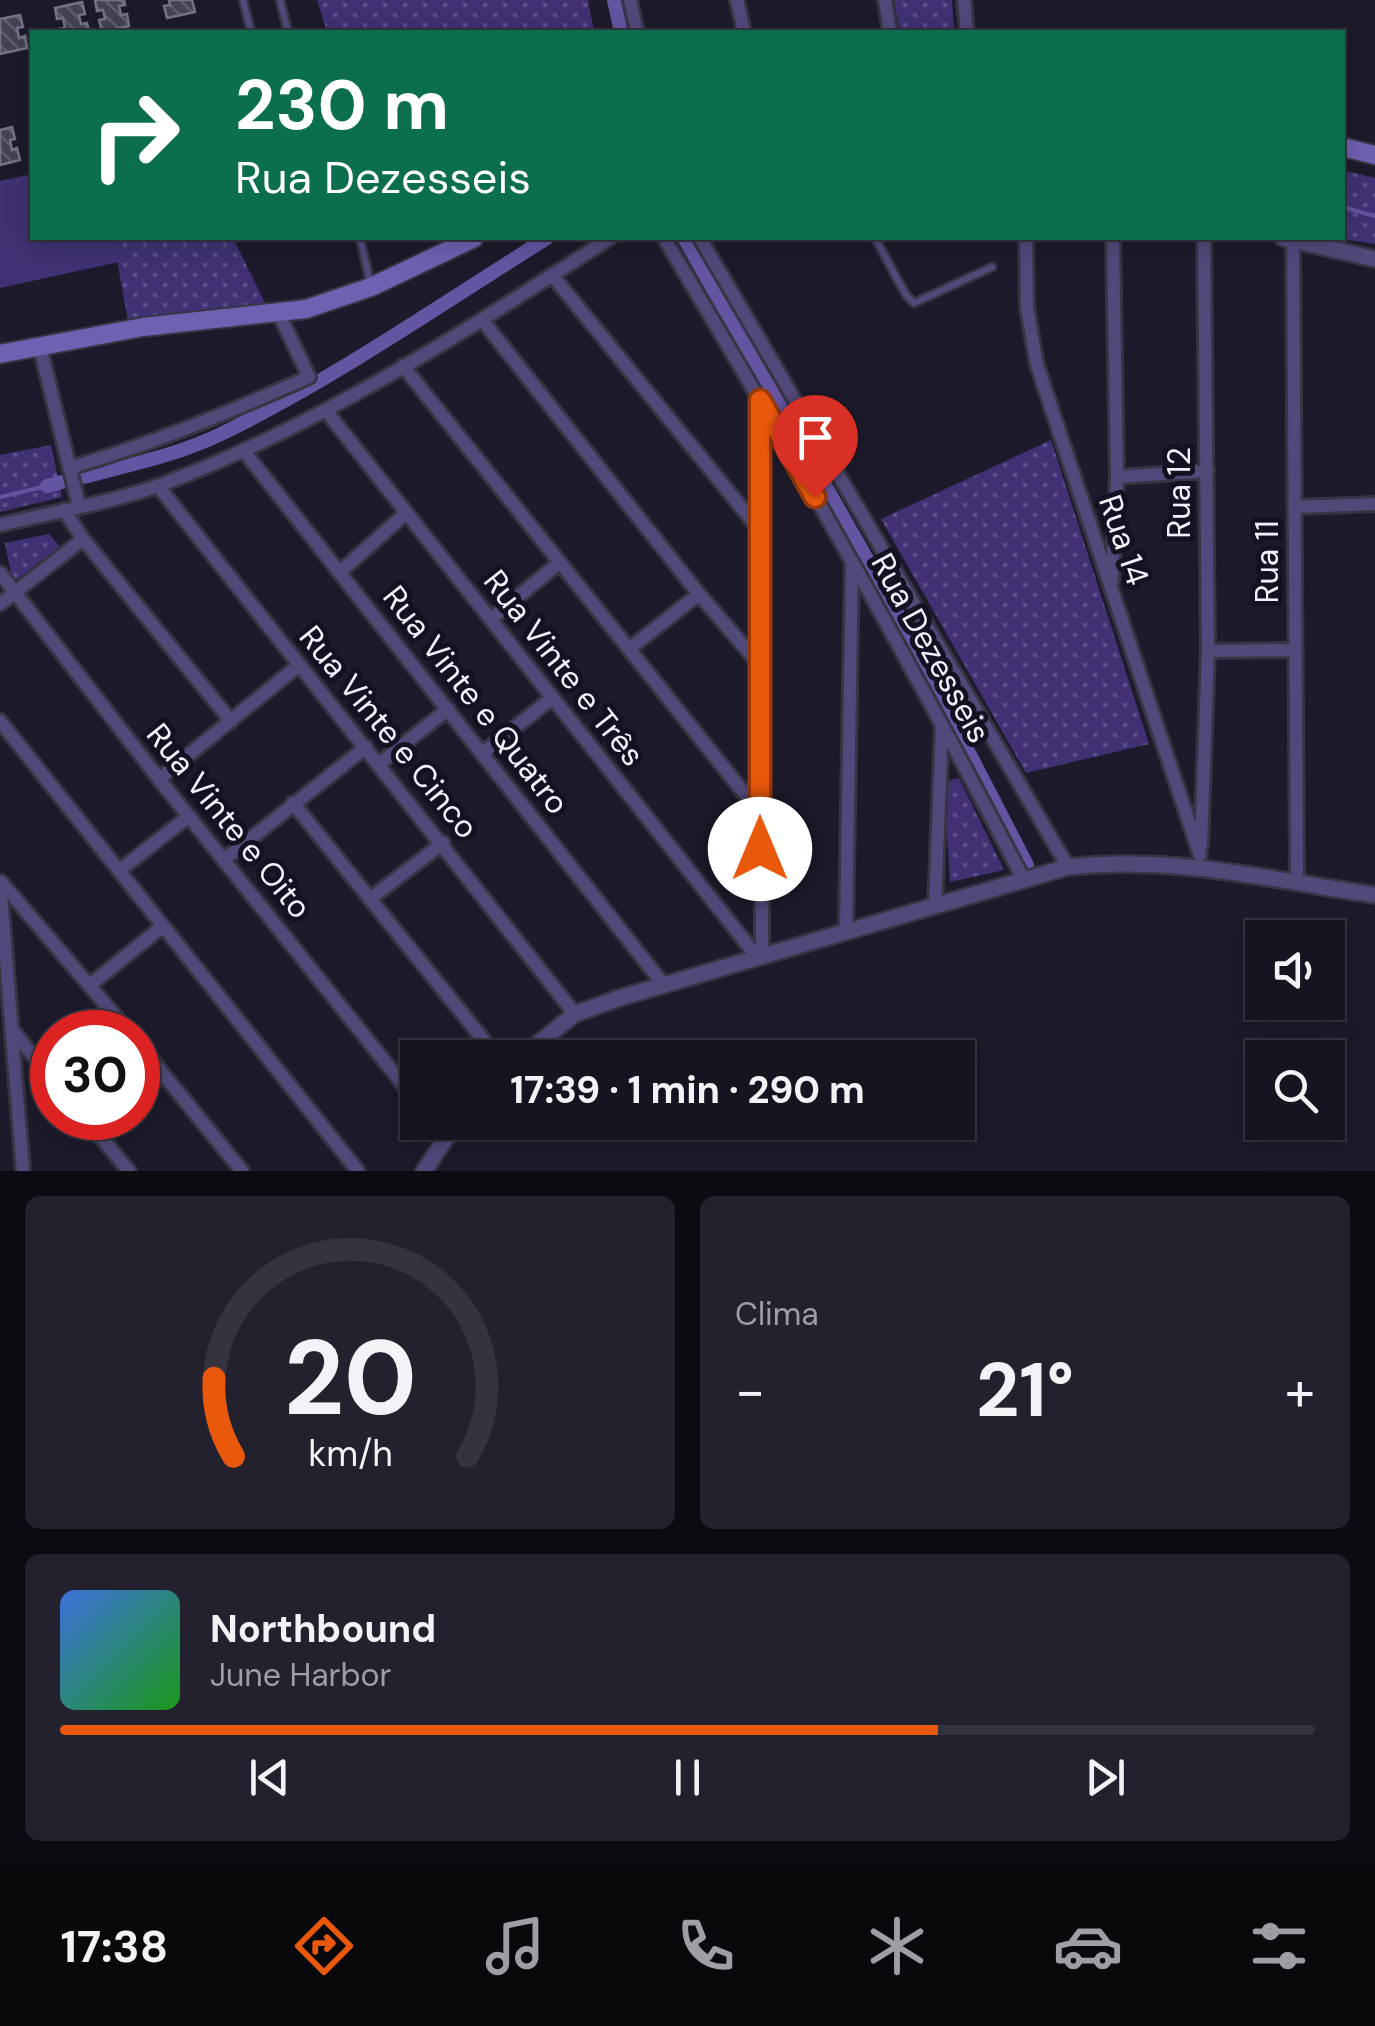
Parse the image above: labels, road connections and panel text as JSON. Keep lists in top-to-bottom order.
{
  "streets": {
    "street": [
      "Rua 12",
      "Rua 14",
      "Rua 11",
      "Rua Dezesseis",
      "Rua Vinte e Três",
      "Rua Vinte e Quatro",
      "Rua Vinte e Cinco",
      "Rua Vinte e Oito"
    ]
  },
  "crossings": [
    ["Rua 12", "Rua 14"]
  ],
  "page": {
    "turn": ["230 m", "Rua Dezesseis"],
    "limit": "30",
    "trip": "17:39 · 1 min · 290 m",
    "tile": "Clima",
    "heat": ["−", "21°", "+"],
    "song": ["Northbound", "June Harbor"],
    "tabs": "17:38",
    "gauge": ["20", "km/h"]
  }
}
